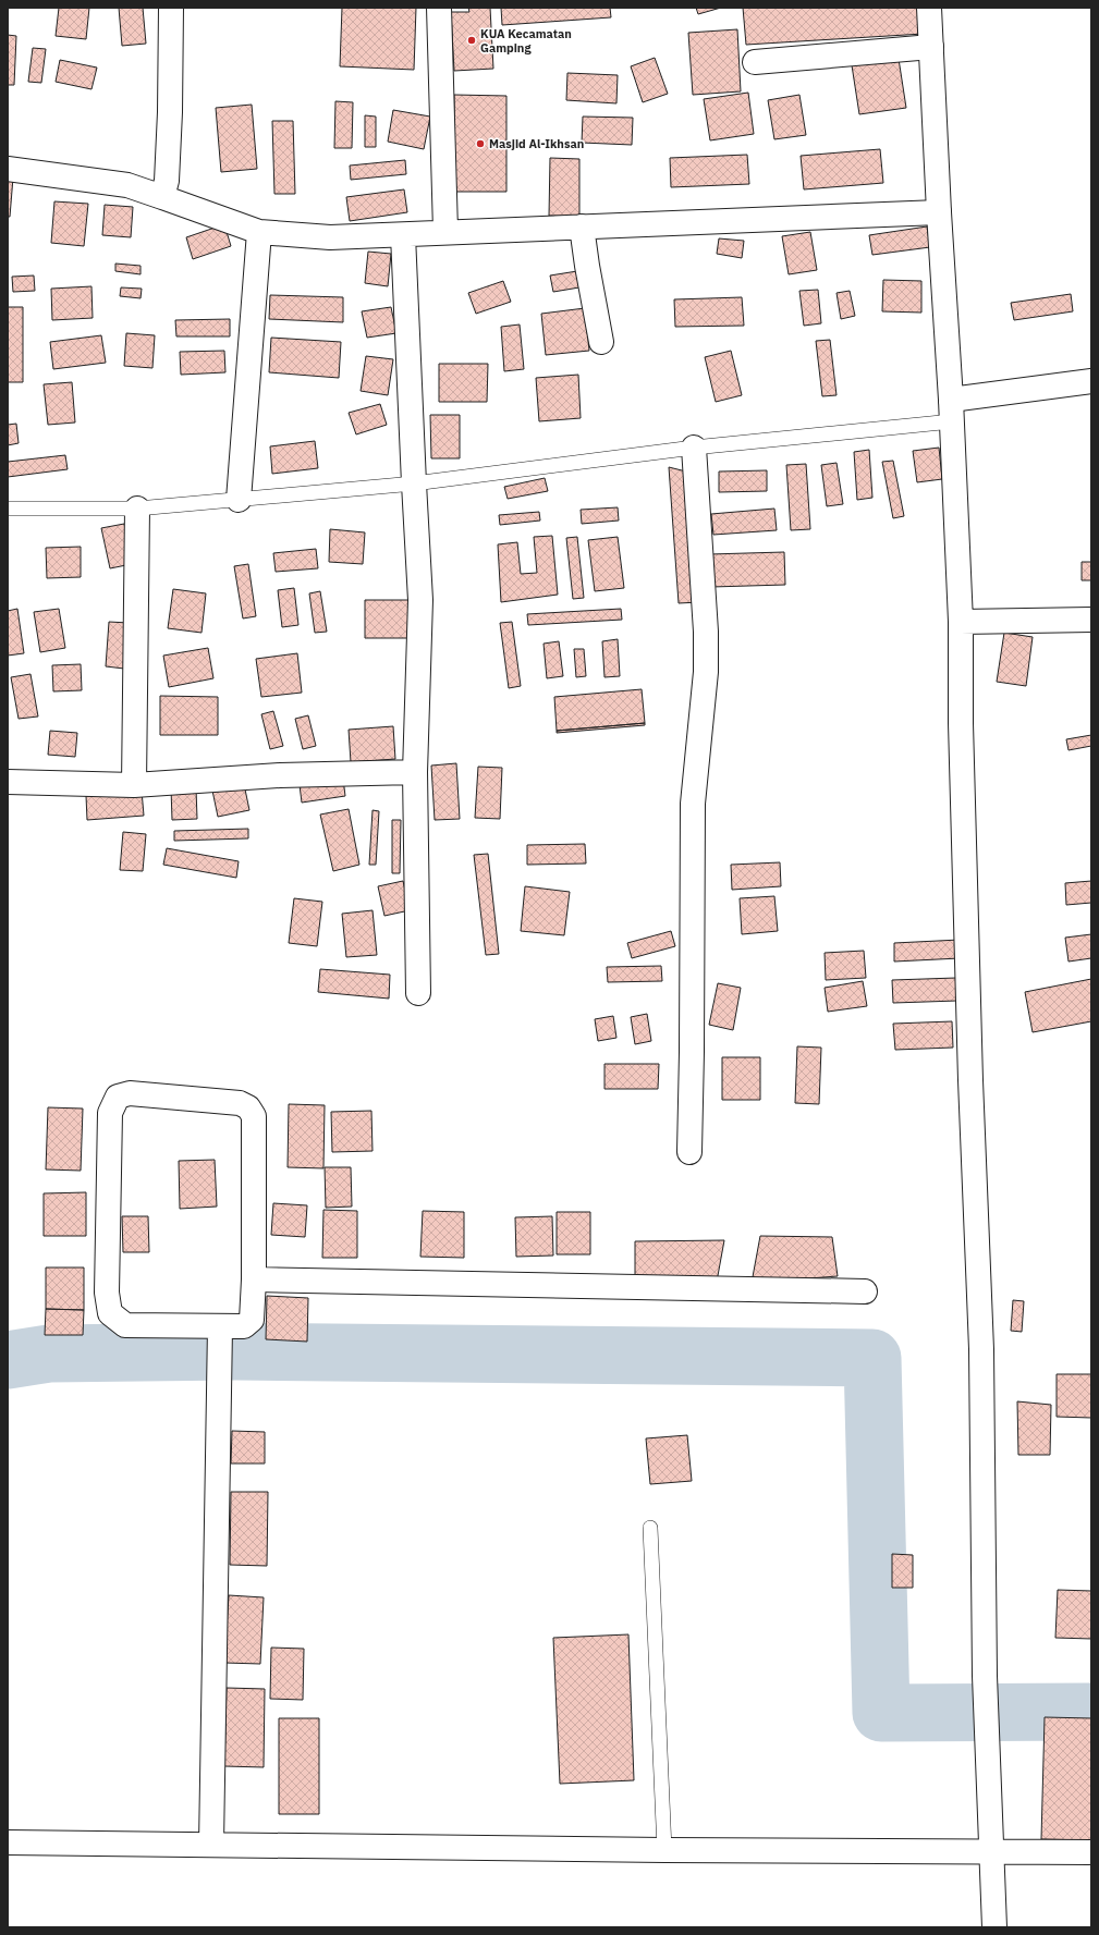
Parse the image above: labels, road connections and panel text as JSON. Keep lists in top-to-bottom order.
{
  "places": ["KUA Kecamatan Gamping", "Masjid Al-Ikhsan"]
}
